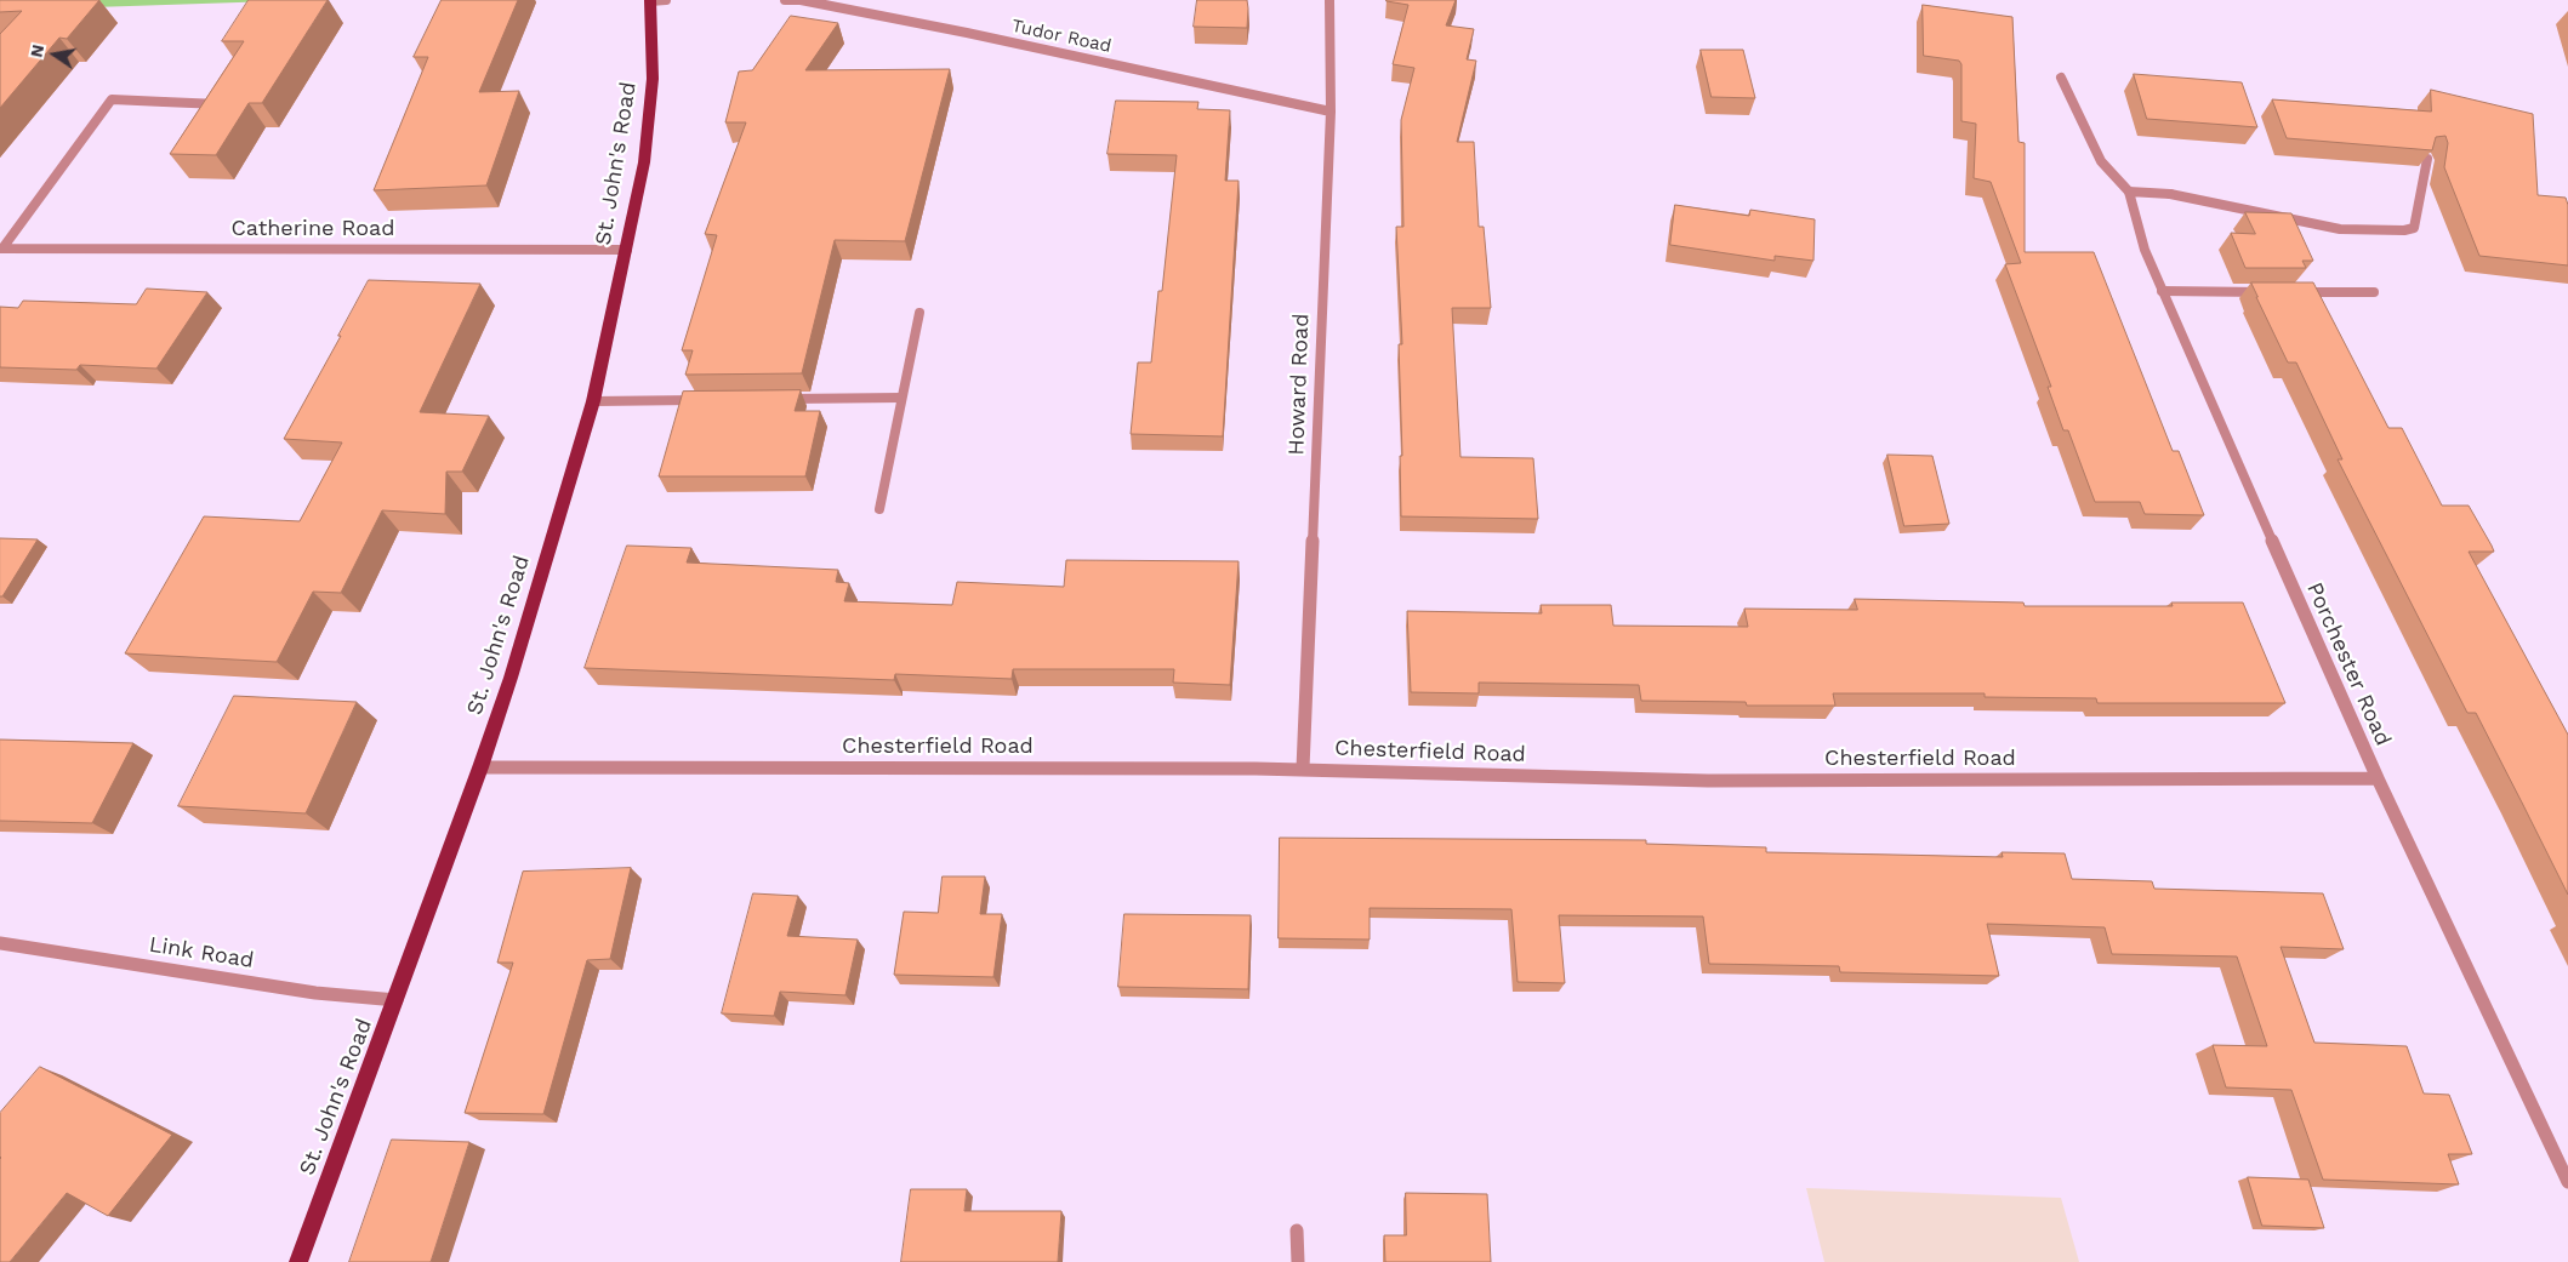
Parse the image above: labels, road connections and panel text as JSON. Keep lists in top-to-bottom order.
{
  "streets": {
    "main road": ["St. John's Road"],
    "street": [
      "Tudor Road",
      "Catherine Road",
      "Howard Road",
      "Porchester Road",
      "Chesterfield Road",
      "Link Road"
    ]
  },
  "crossings": [
    ["Tudor Road", "Howard Road"],
    ["St. John's Road", "Catherine Road"],
    ["St. John's Road", "Chesterfield Road"],
    ["St. John's Road", "Link Road"],
    ["Howard Road", "Chesterfield Road"],
    ["Porchester Road", "Chesterfield Road"]
  ],
  "north": "left"
}
